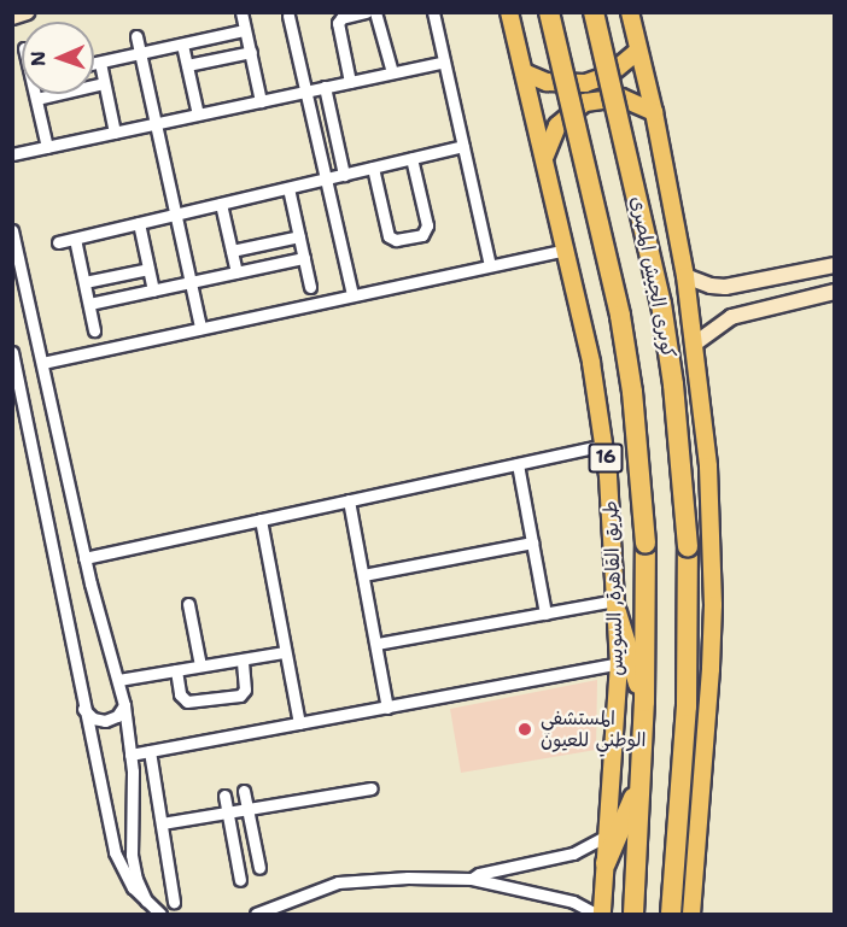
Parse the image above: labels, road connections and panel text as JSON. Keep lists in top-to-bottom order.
{
  "streets": {
    "highway": ["كوبرى الجيش المصرى", "16", "طريق القاهرة, السويس"]
  },
  "crossings": [
    ["كوبرى الجيش المصرى", "طريق القاهرة, السويس"],
    ["16", "طريق القاهرة, السويس"]
  ],
  "places": ["المستشفي الوطني للعيون"],
  "north": "left"
}
